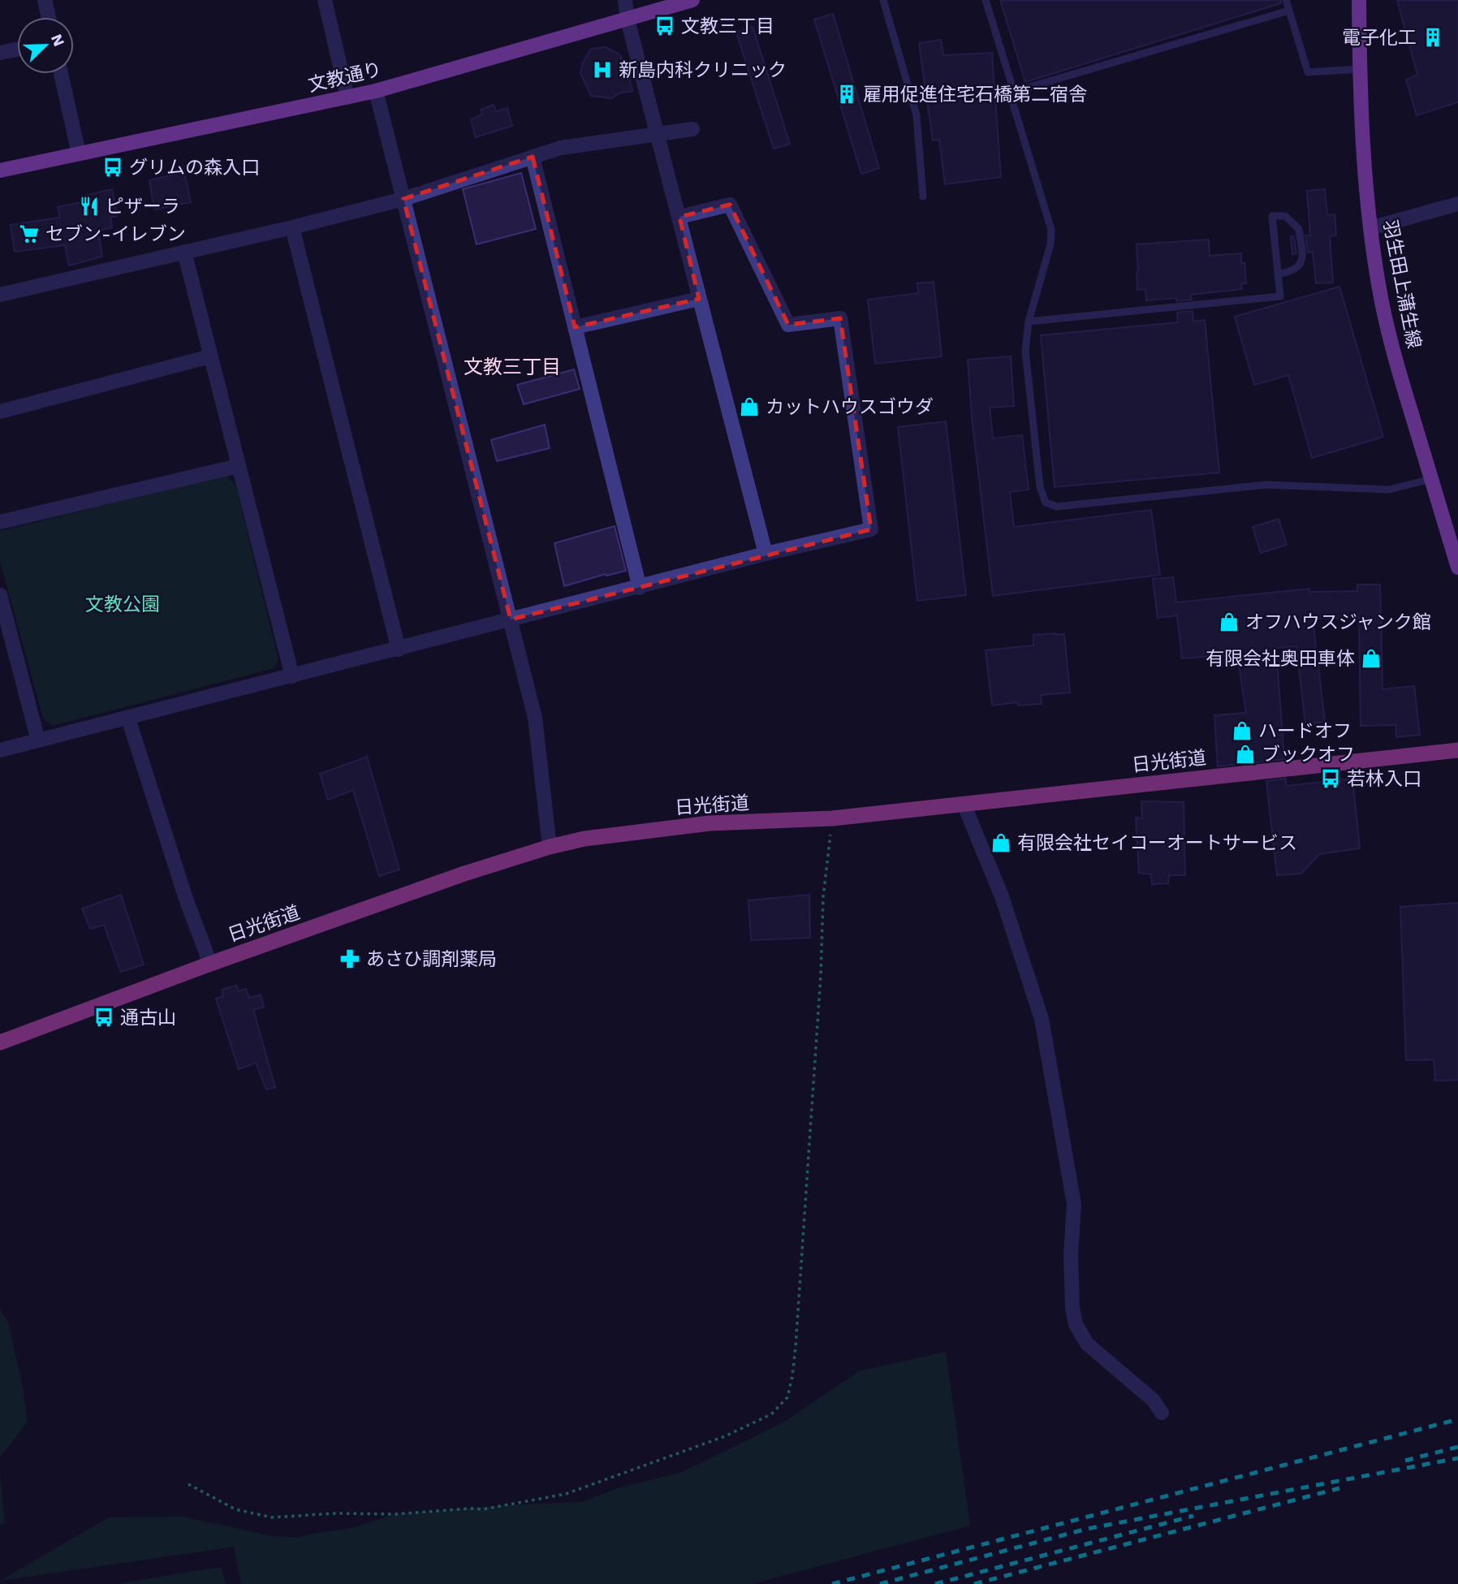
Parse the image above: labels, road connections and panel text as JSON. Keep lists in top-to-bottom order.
{
  "streets": {
    "highway": ["日光街道"],
    "main road": ["文教通り", "羽生田上蒲生線"]
  },
  "districts": ["文教三丁目"],
  "parks": ["文教公園"],
  "places": {
    "bus stop": [
      "文教三丁目",
      "グリムの森入口",
      "若林入口",
      "通古山"
    ],
    "building": ["電子化工", "雇用促進住宅石橋第二宿舎"],
    "hospital": ["新島内科クリニック"],
    "restaurant": ["ピザーラ"],
    "supermarket": ["セブン-イレブン"],
    "shop": [
      "カットハウスゴウダ",
      "オフハウスジャンク館",
      "有限会社奥田車体",
      "ハードオフ",
      "ブックオフ",
      "有限会社セイコーオートサービス"
    ],
    "pharmacy": ["あさひ調剤薬局"]
  },
  "north": "top right"
}
